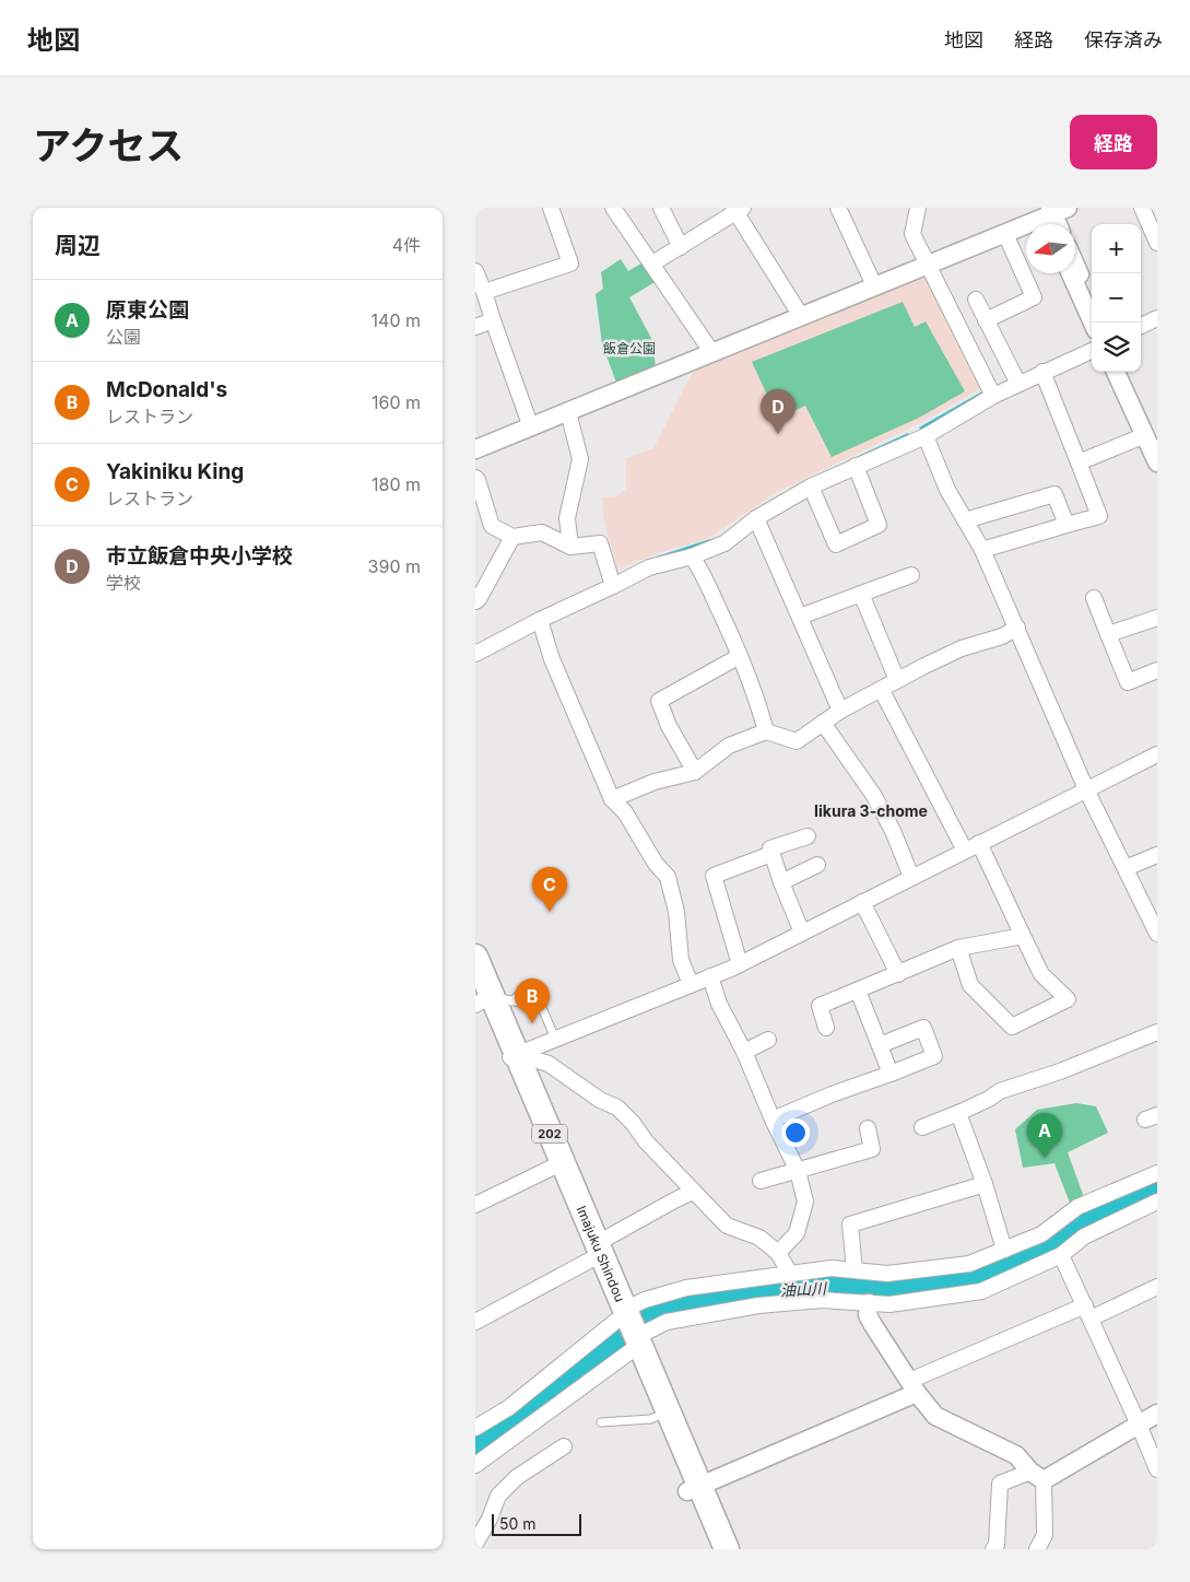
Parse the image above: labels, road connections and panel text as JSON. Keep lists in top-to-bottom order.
{
  "streets": {
    "highway": ["202", "Imajuku Shindou"]
  },
  "districts": ["Iikura 3-chome"],
  "water": ["油山川"],
  "parks": ["飯倉公園"],
  "scale_bar": "50 m",
  "north": "left",
  "page": {
    "header": "地図",
    "nav": ["地図", "経路", "保存済み"],
    "title": "アクセス",
    "buttons": "経路",
    "heading": ["周辺", "4件"],
    "map_buttons": ["+", "−"],
    "list": [
      {
        "mark": "A",
        "name": "原東公園",
        "note": "公園",
        "value": "140 m"
      },
      {
        "mark": "B",
        "name": "McDonald's",
        "note": "レストラン",
        "value": "160 m"
      },
      {
        "mark": "C",
        "name": "Yakiniku King",
        "note": "レストラン",
        "value": "180 m"
      },
      {
        "mark": "D",
        "name": "市立飯倉中央小学校",
        "note": "学校",
        "value": "390 m"
      }
    ],
    "pins": [
      "D",
      "C",
      "B",
      "A"
    ],
    "scale": "50 m"
  }
}
